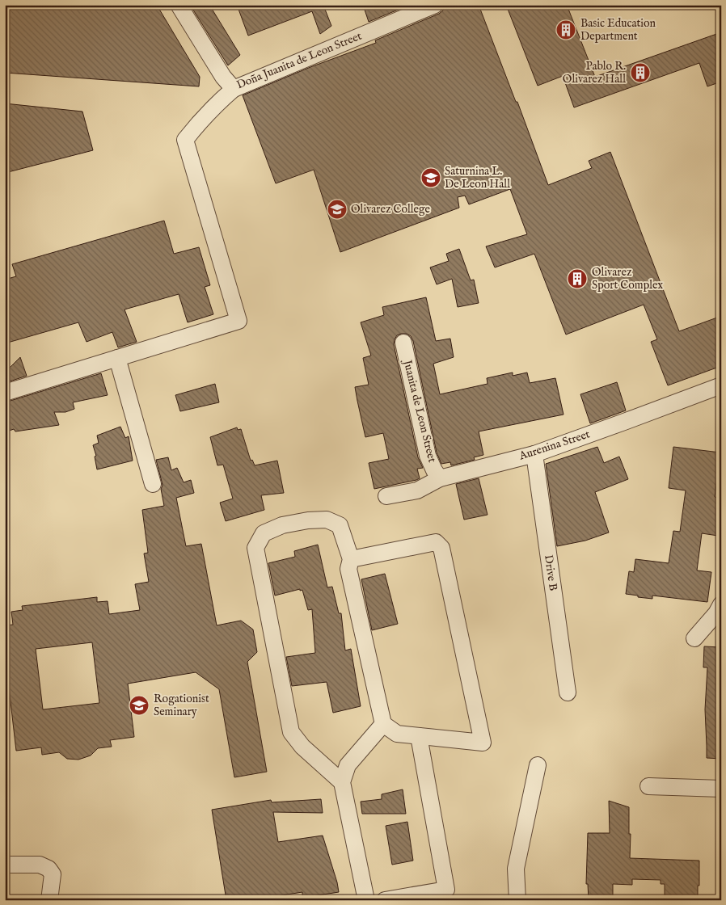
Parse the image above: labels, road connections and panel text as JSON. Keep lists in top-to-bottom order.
{
  "streets": {
    "street": [
      "Doña Juanita de Leon Street",
      "Juanita de Leon Street",
      "Aurenina Street",
      "Drive B"
    ]
  },
  "crossings": [
    ["Juanita de Leon Street", "Aurenina Street"],
    ["Aurenina Street", "Drive B"]
  ],
  "places": {
    "building": ["Basic Education Department", "Pablo R. Olivarez Hall", "Olivarez Sport Complex"],
    "school or university": ["Saturnina L. De Leon Hall", "Olivarez College", "Rogationist Seminary"]
  }
}
